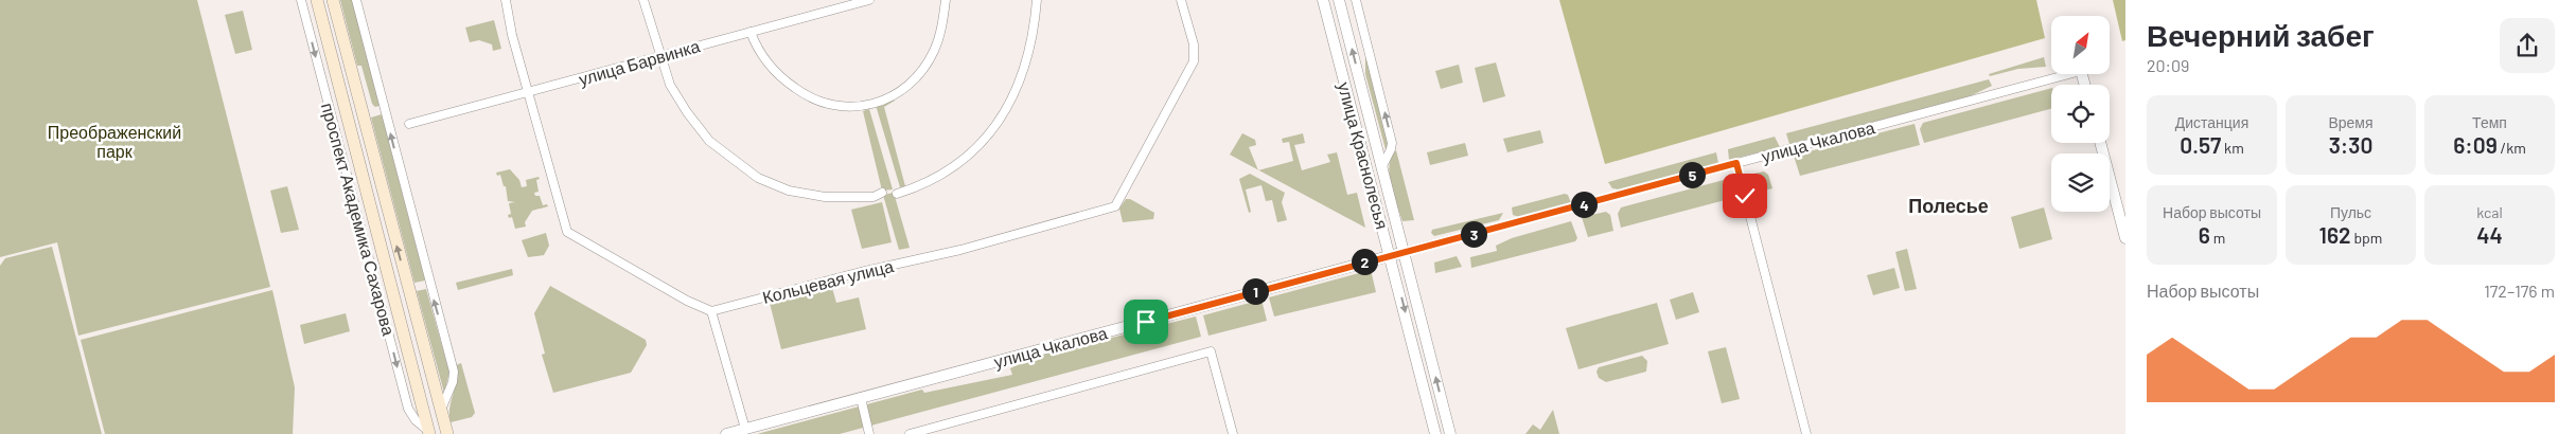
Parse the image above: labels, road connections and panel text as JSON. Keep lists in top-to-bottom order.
{
  "streets": {
    "main road": ["проспект Академика Сахарова"],
    "street": [
      "улица Барвинка",
      "улица Чкалова",
      "улица Краснолесья",
      "Кольцевая улица"
    ]
  },
  "crossings": [
    ["улица Чкалова", "улица Краснолесья"]
  ],
  "districts": ["Полесье"],
  "parks": ["Преображенский парк"],
  "north": "top right",
  "page": {
    "heading": ["Вечерний забег", "20:09"],
    "stats": [
      ["Дистанция", "0.57 km"],
      ["Время", "3:30"],
      ["Темп", "6:09 /km"],
      ["Набор высоты", "6 m"],
      ["Пульс", "162 bpm"],
      ["kcal", "44"]
    ],
    "pins": [
      "5",
      "4",
      "3",
      "2",
      "1"
    ],
    "chart": ["Набор высоты", "172–176 m"]
  }
}
